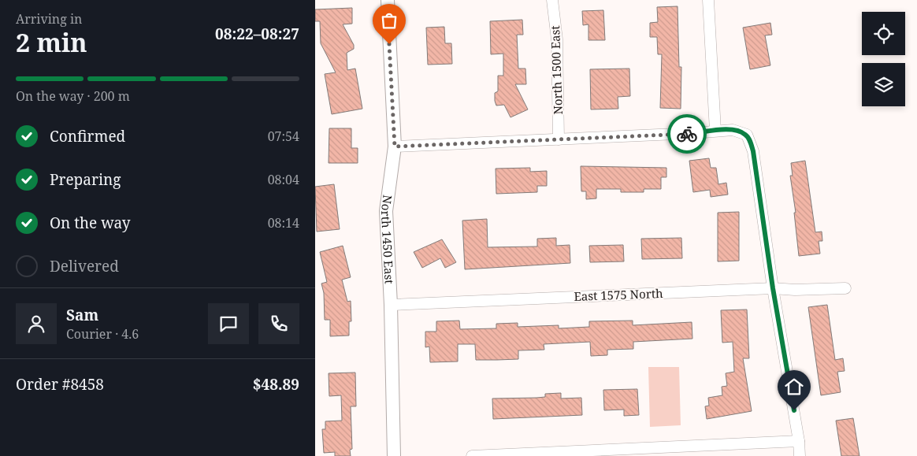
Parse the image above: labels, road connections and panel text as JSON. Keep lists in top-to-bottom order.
{
  "streets": {
    "street": ["North 1500 East", "North 1450 East", "East 1575 North"]
  },
  "crossings": [
    ["North 1450 East", "East 1575 North"]
  ],
  "page": {
    "heading": ["2 min", "Arriving in", "08:22–08:27"],
    "panel": [
      "Sam",
      "Courier · 4.6",
      "Order #8458",
      "$48.89"
    ],
    "bar": "On the way · 200 m",
    "list": [
      ["Confirmed", "07:54"],
      ["Preparing", "08:04"],
      ["On the way", "08:14"],
      "Delivered"
    ]
  }
}
